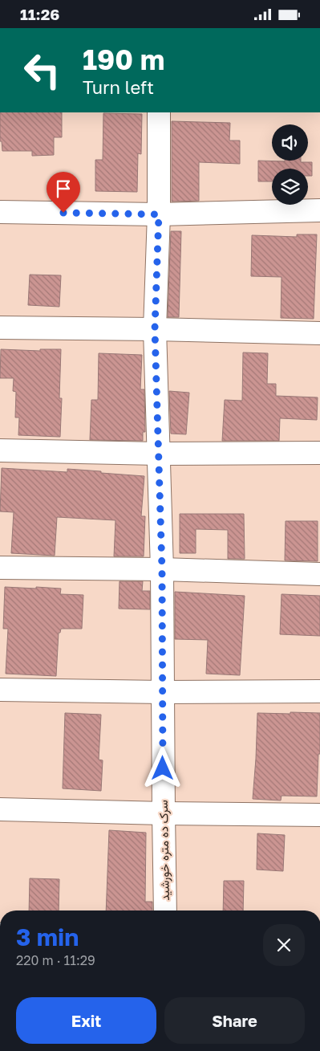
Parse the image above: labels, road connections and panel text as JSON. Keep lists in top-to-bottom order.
{
  "streets": {
    "street": ["سرک ده متره خورشید"]
  },
  "page": {
    "status": "11:26",
    "turn": ["190 m", "Turn left"],
    "heading": ["3 min", "220 m · 11:29"],
    "buttons": ["Exit", "Share"]
  }
}
